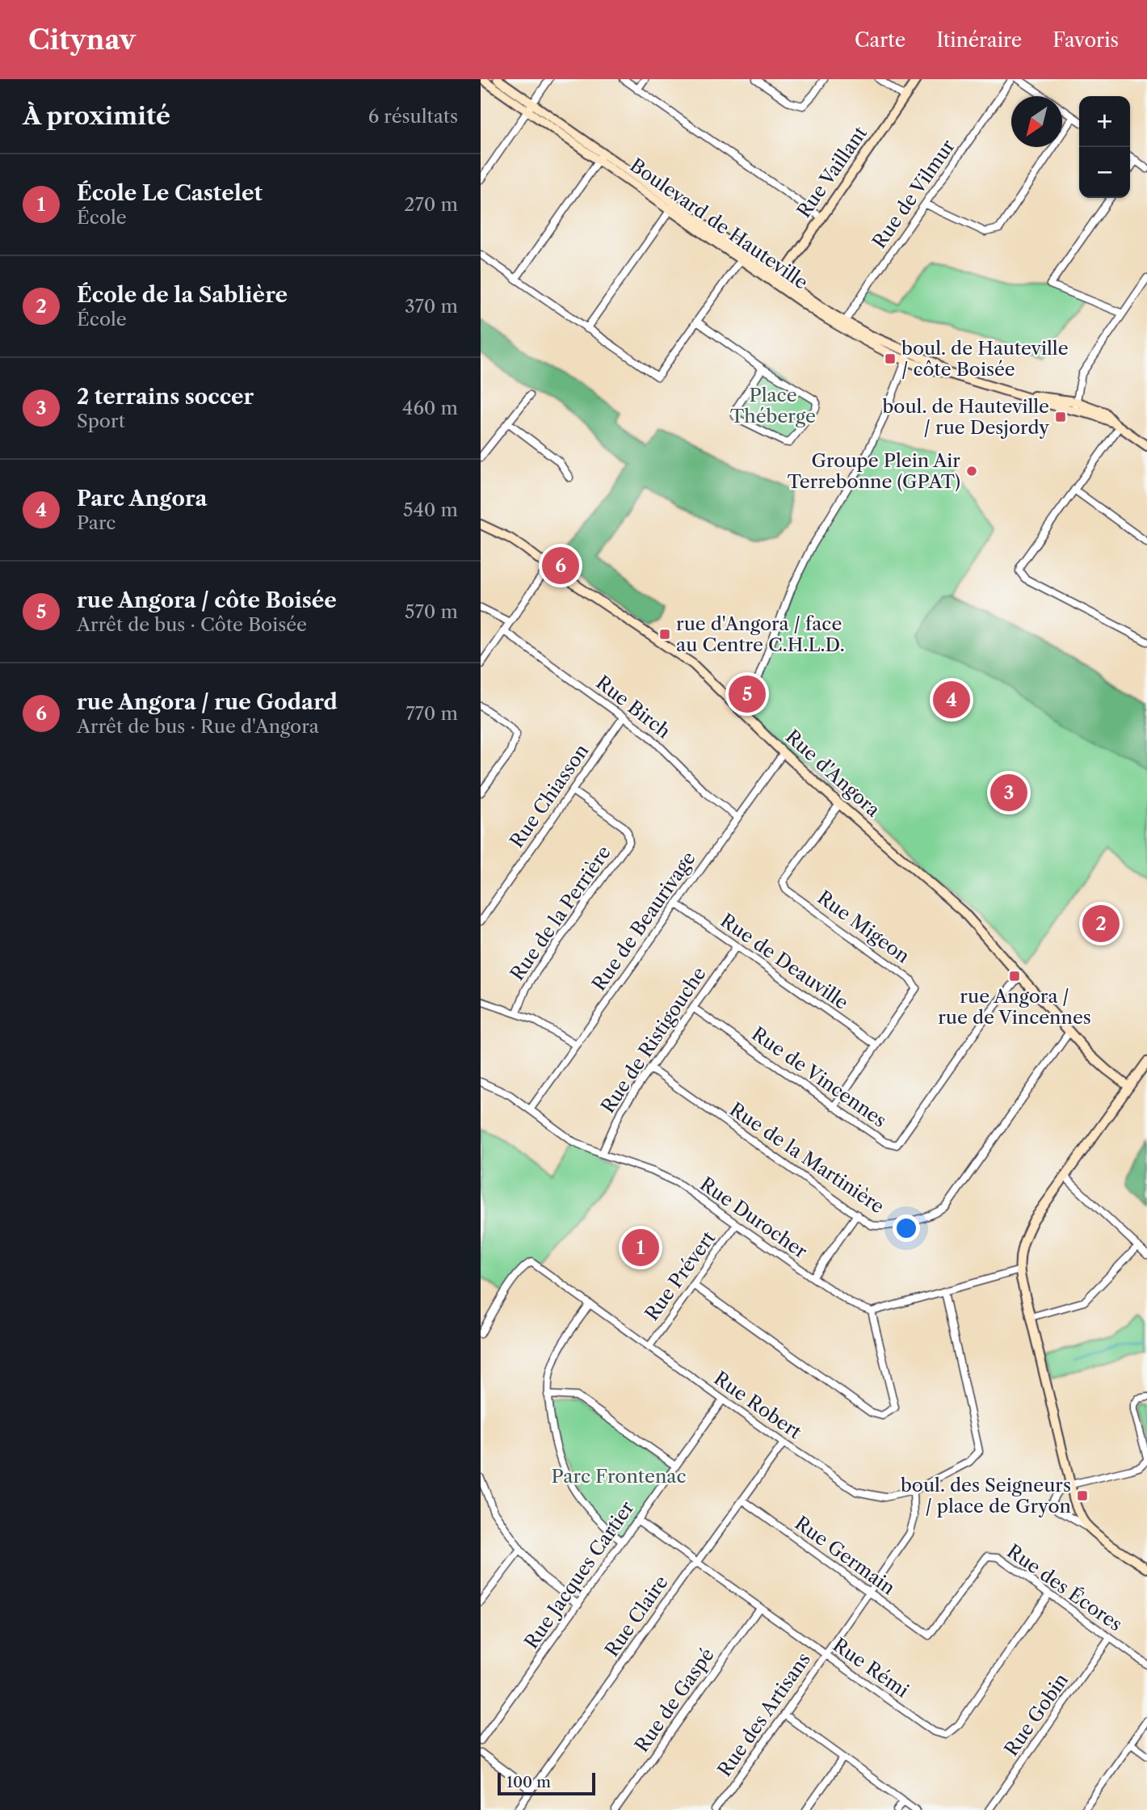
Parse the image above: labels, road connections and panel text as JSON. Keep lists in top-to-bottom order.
{
  "streets": {
    "street": [
      "Rue Vaillant",
      "Rue de Vilmur",
      "Boulevard de Hauteville",
      "Rue Birch",
      "Rue d'Angora",
      "Rue Chiasson",
      "Rue de la Perrière",
      "Rue de Beaurivage",
      "Rue Migeon",
      "Rue de Deauville",
      "Rue de Ristigouche",
      "Rue de Vincennes",
      "Rue de la Martinière",
      "Rue Durocher",
      "Rue Prévert",
      "Rue Robert",
      "Rue Germain",
      "Rue Jacques Cartier",
      "Rue des Écores",
      "Rue Claire",
      "Rue Rémi",
      "Rue de Gaspé",
      "Rue des Artisans",
      "Rue Gobin"
    ]
  },
  "crossings": [
    ["Rue Vaillant", "Boulevard de Hauteville"],
    ["Rue de Vilmur", "Boulevard de Hauteville"],
    ["Rue Birch", "Rue Chiasson"],
    ["Rue Birch", "Rue de Beaurivage"],
    ["Rue d'Angora", "Rue de Beaurivage"],
    ["Rue d'Angora", "Rue Migeon"],
    ["Rue d'Angora", "Rue de Vincennes"],
    ["Rue d'Angora", "Rue de la Martinière"],
    ["Rue Chiasson", "Rue de la Perrière"],
    ["Rue de Beaurivage", "Rue de Deauville"],
    ["Rue de Beaurivage", "Rue Durocher"],
    ["Rue Migeon", "Rue de Deauville"],
    ["Rue Migeon", "Rue de Vincennes"],
    ["Rue de Deauville", "Rue de Ristigouche"],
    ["Rue de Ristigouche", "Rue de Vincennes"],
    ["Rue de Ristigouche", "Rue de la Martinière"],
    ["Rue de Ristigouche", "Rue Durocher"],
    ["Rue Durocher", "Rue Prévert"],
    ["Rue Prévert", "Rue Robert"],
    ["Rue Robert", "Rue Jacques Cartier"],
    ["Rue Robert", "Rue Claire"],
    ["Rue Robert", "Rue des Artisans"],
    ["Rue Germain", "Rue des Écores"],
    ["Rue Germain", "Rue Claire"],
    ["Rue Germain", "Rue des Artisans"],
    ["Rue Jacques Cartier", "Rue Rémi"],
    ["Rue des Écores", "Rue Rémi"],
    ["Rue des Écores", "Rue Gobin"],
    ["Rue Claire", "Rue Rémi"],
    ["Rue Rémi", "Rue de Gaspé"],
    ["Rue Rémi", "Rue des Artisans"]
  ],
  "parks": ["Place Théberge", "Parc Frontenac"],
  "places": {
    "transit": [
      "boul. de Hauteville / côte Boisée",
      "boul. de Hauteville / rue Desjordy",
      "rue d'Angora / face au Centre C.H.L.D.",
      "rue Angora / rue de Vincennes",
      "boul. des Seigneurs / place de Gryon"
    ],
    "other": ["Groupe Plein Air Terrebonne (GPAT)"]
  },
  "scale_bar": "100 m",
  "north": "bottom left",
  "page": {
    "header": "Citynav",
    "nav": ["Carte", "Itinéraire", "Favoris"],
    "heading": ["À proximité", "6 résultats"],
    "map_buttons": ["+", "−"],
    "list": [
      {
        "mark": "1",
        "name": "École Le Castelet",
        "note": "École",
        "value": "270 m"
      },
      {
        "mark": "2",
        "name": "École de la Sablière",
        "note": "École",
        "value": "370 m"
      },
      {
        "mark": "3",
        "name": "2 terrains soccer",
        "note": "Sport",
        "value": "460 m"
      },
      {
        "mark": "4",
        "name": "Parc Angora",
        "note": "Parc",
        "value": "540 m"
      },
      {
        "mark": "5",
        "name": "rue Angora / côte Boisée",
        "note": "Arrêt de bus · Côte Boisée",
        "value": "570 m"
      },
      {
        "mark": "6",
        "name": "rue Angora / rue Godard",
        "note": "Arrêt de bus · Rue d'Angora",
        "value": "770 m"
      }
    ],
    "pins": [
      "6",
      "5",
      "4",
      "3",
      "2",
      "1"
    ],
    "scale": "100 m"
  }
}
